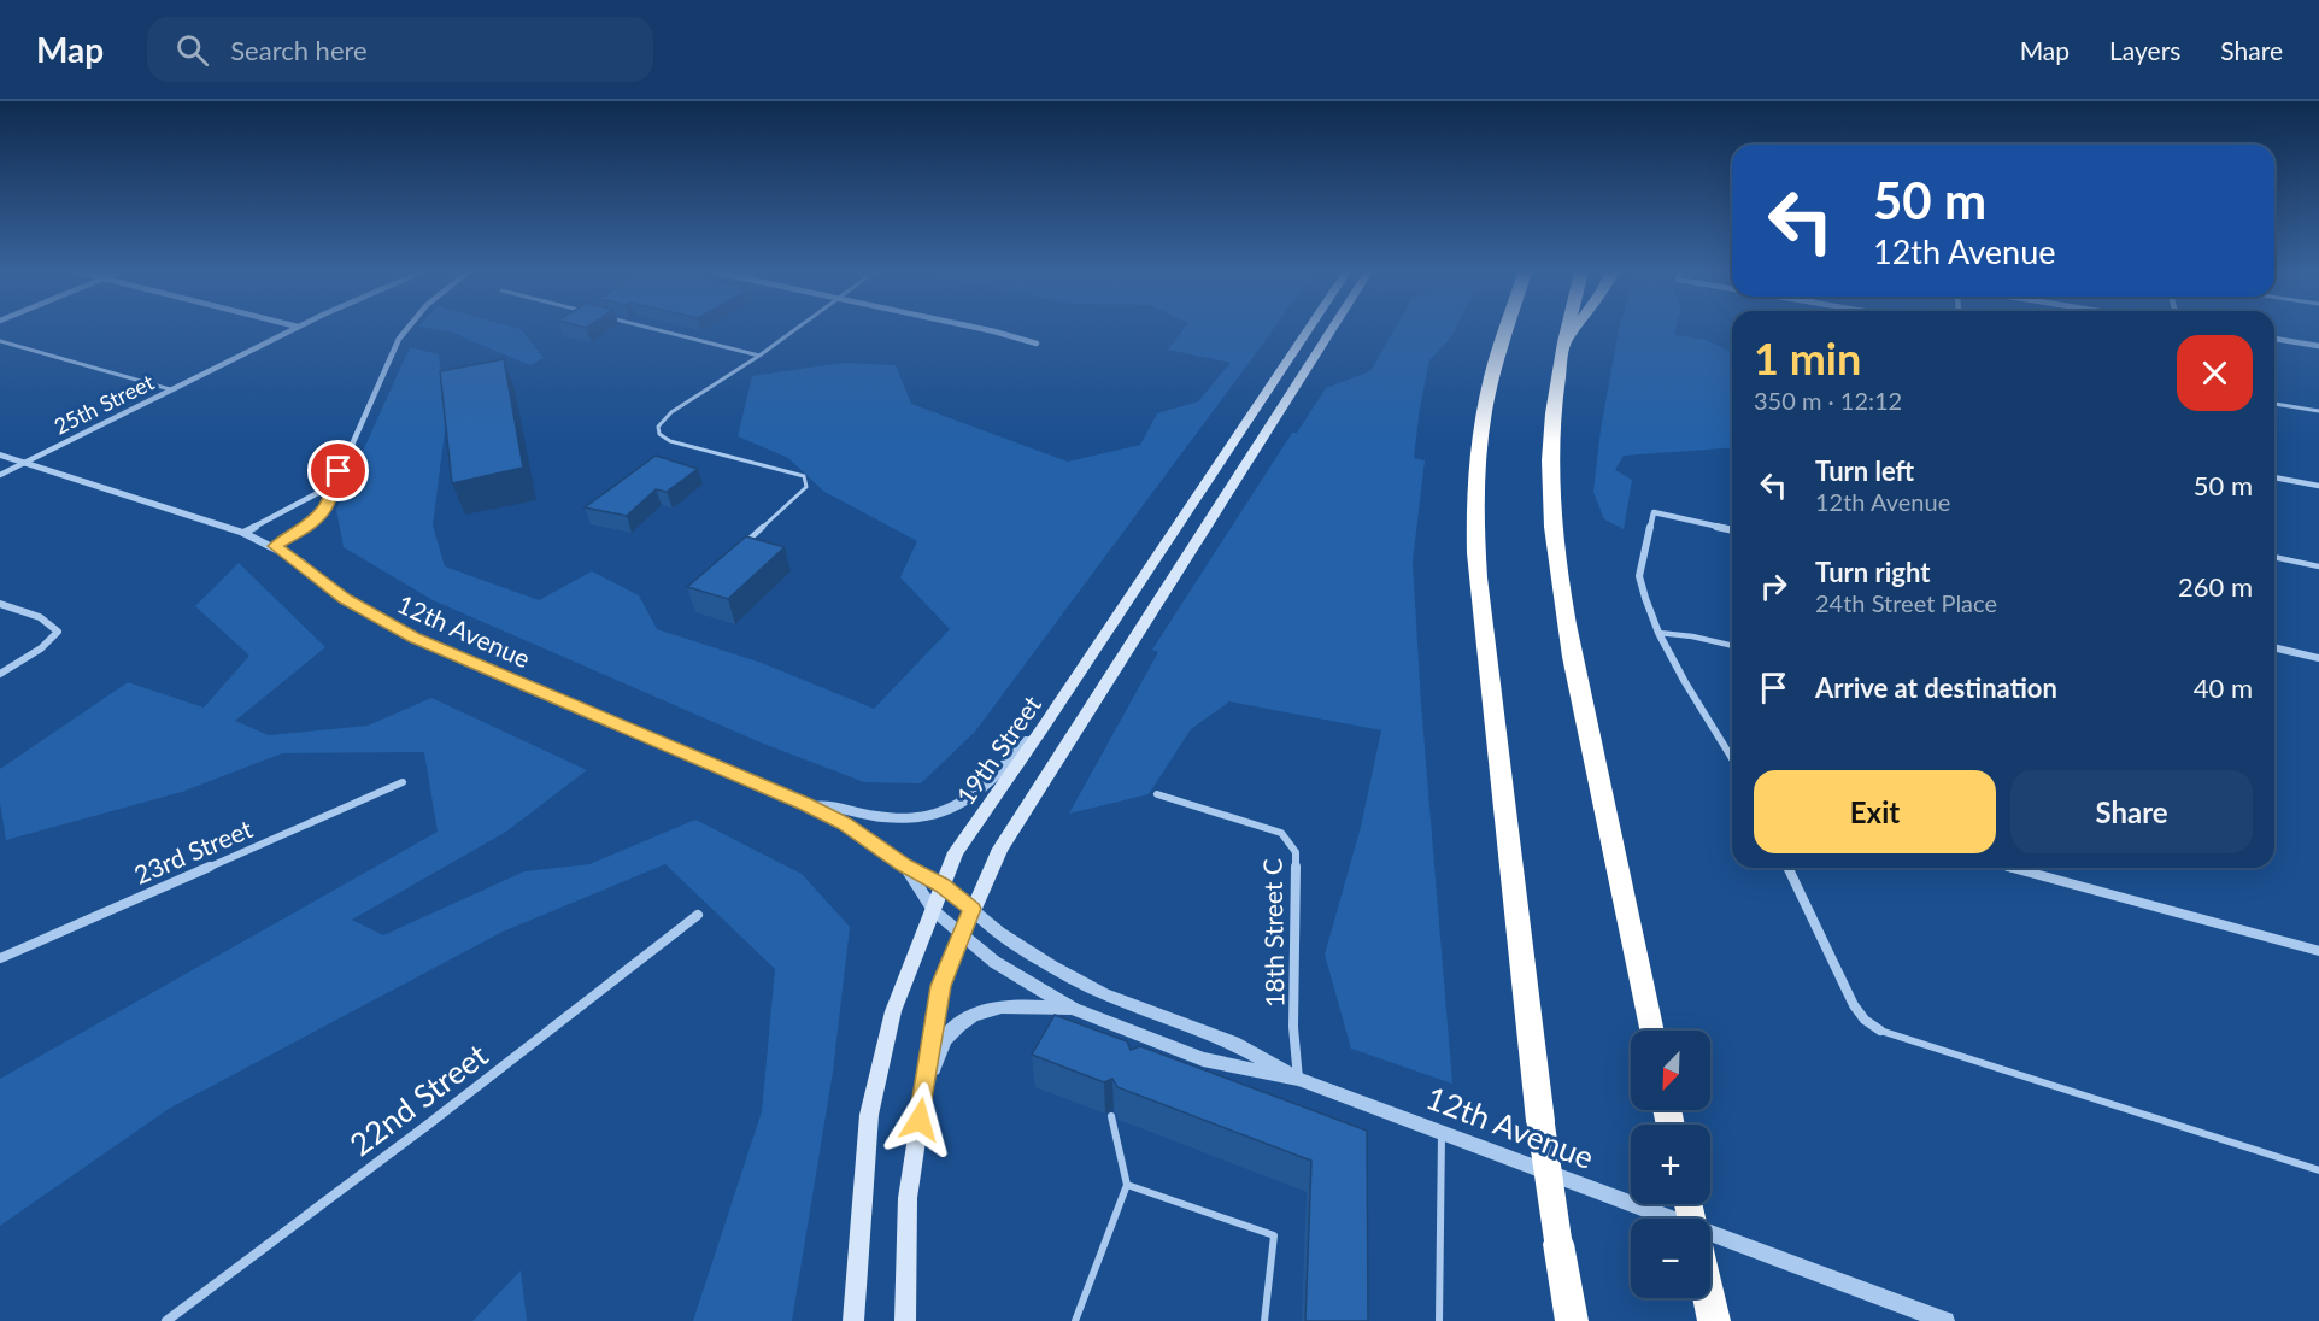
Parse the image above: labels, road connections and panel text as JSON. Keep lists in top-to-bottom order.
{
  "streets": {
    "main road": ["19th Street"],
    "street": [
      "25th Street",
      "12th Avenue",
      "23rd Street",
      "18th Street C",
      "22nd Street"
    ]
  },
  "crossings": [
    ["25th Street", "12th Avenue"],
    ["12th Avenue", "19th Street"],
    ["12th Avenue", "18th Street C"]
  ],
  "north": "bottom left",
  "page": {
    "header": "Map",
    "search": "Search here",
    "nav": ["Map", "Layers", "Share"],
    "turn": ["50 m", "12th Avenue"],
    "heading": ["1 min", "350 m · 12:12"],
    "list": [
      {
        "name": "Turn left",
        "note": "12th Avenue",
        "value": "50 m"
      },
      {
        "name": "Turn right",
        "note": "24th Street Place",
        "value": "260 m"
      },
      {
        "name": "Arrive at destination",
        "value": "40 m"
      }
    ],
    "buttons": ["Exit", "Share"],
    "map_buttons": ["+", "−"]
  }
}
